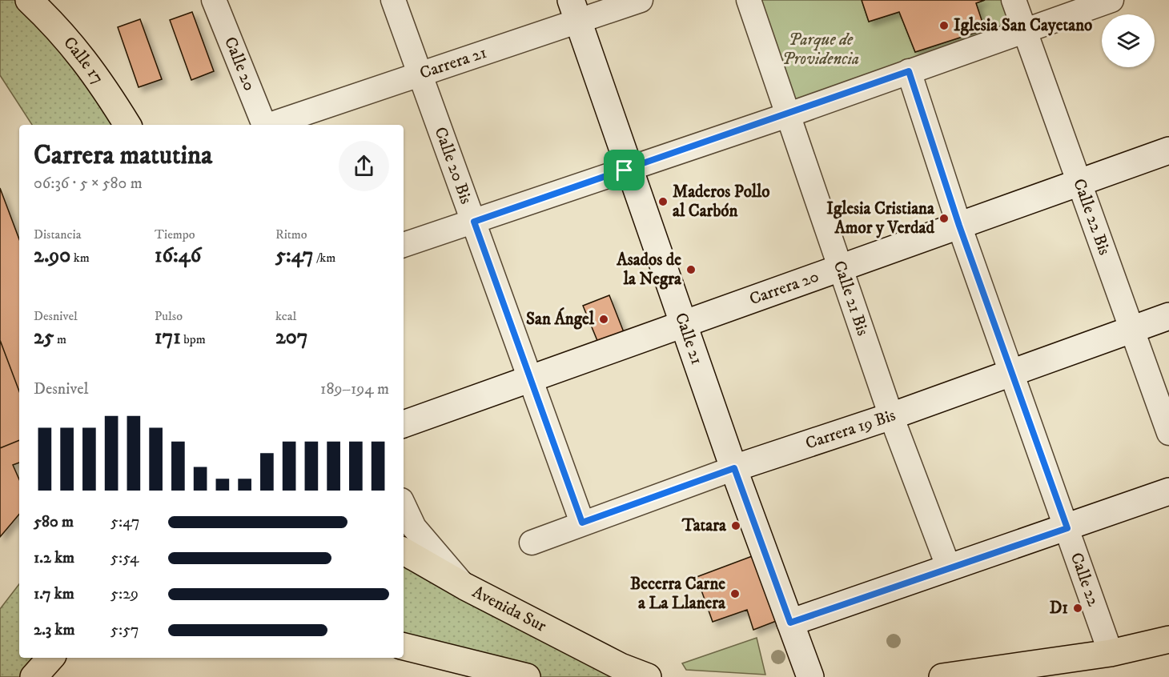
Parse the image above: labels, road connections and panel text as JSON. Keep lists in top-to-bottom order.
{
  "streets": {
    "main road": ["Calle 17", "Avenida Sur"],
    "street": [
      "Carrera 21",
      "Calle 20",
      "Calle 20 Bis",
      "Calle 22 Bis",
      "Carrera 20",
      "Calle 21 Bis",
      "Calle 21",
      "Carrera 19 Bis",
      "Calle 22"
    ]
  },
  "crossings": [
    ["Carrera 21", "Calle 20 Bis"],
    ["Carrera 21", "Calle 21"],
    ["Calle 20 Bis", "Carrera 20"],
    ["Calle 20 Bis", "Carrera 19 Bis"],
    ["Calle 22 Bis", "Carrera 20"],
    ["Calle 22 Bis", "Carrera 19 Bis"],
    ["Carrera 20", "Calle 21 Bis"],
    ["Carrera 20", "Calle 21"],
    ["Carrera 20", "Calle 22"],
    ["Calle 21 Bis", "Carrera 19 Bis"],
    ["Calle 21", "Carrera 19 Bis"],
    ["Carrera 19 Bis", "Calle 22"]
  ],
  "parks": ["Parque de Providencia"],
  "places": [
    "Iglesia San Cayetano",
    "Maderos Pollo al Carbón",
    "Iglesia Cristiana Amor y Verdad",
    "Asados de la Negra",
    "San Ángel",
    "Tatara",
    "Becerra Carne a La Llanera",
    "D1"
  ],
  "page": {
    "heading": ["Carrera matutina", "06:36 · 5 × 580 m"],
    "stats": [
      ["Distancia", "2.90 km"],
      ["Tiempo", "16:46"],
      ["Ritmo", "5:47 /km"],
      ["Desnivel", "25 m"],
      ["Pulso", "171 bpm"],
      ["kcal", "207"]
    ],
    "chart": ["Desnivel", "189–194 m"],
    "list": [
      {
        "name": "580 m",
        "note": "5:47"
      },
      {
        "name": "1.2 km",
        "note": "5:54"
      },
      {
        "name": "1.7 km",
        "note": "5:29"
      },
      {
        "name": "2.3 km",
        "note": "5:57"
      }
    ]
  }
}
